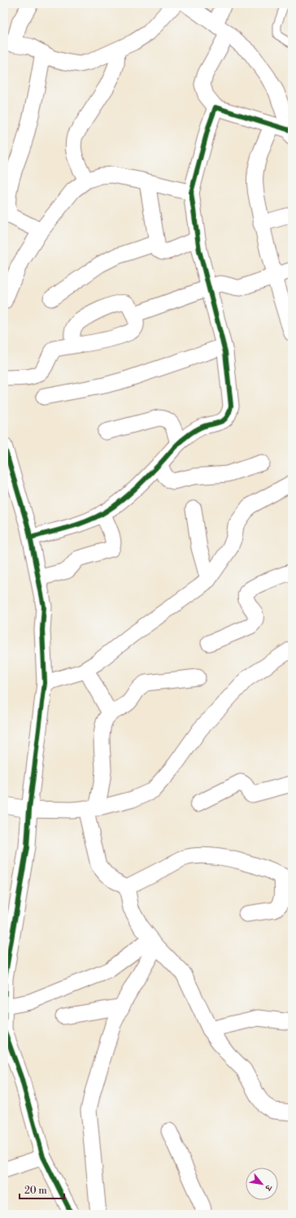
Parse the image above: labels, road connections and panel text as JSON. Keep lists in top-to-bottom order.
{
  "scale_bar": "20 m",
  "north": "bottom right"
}
